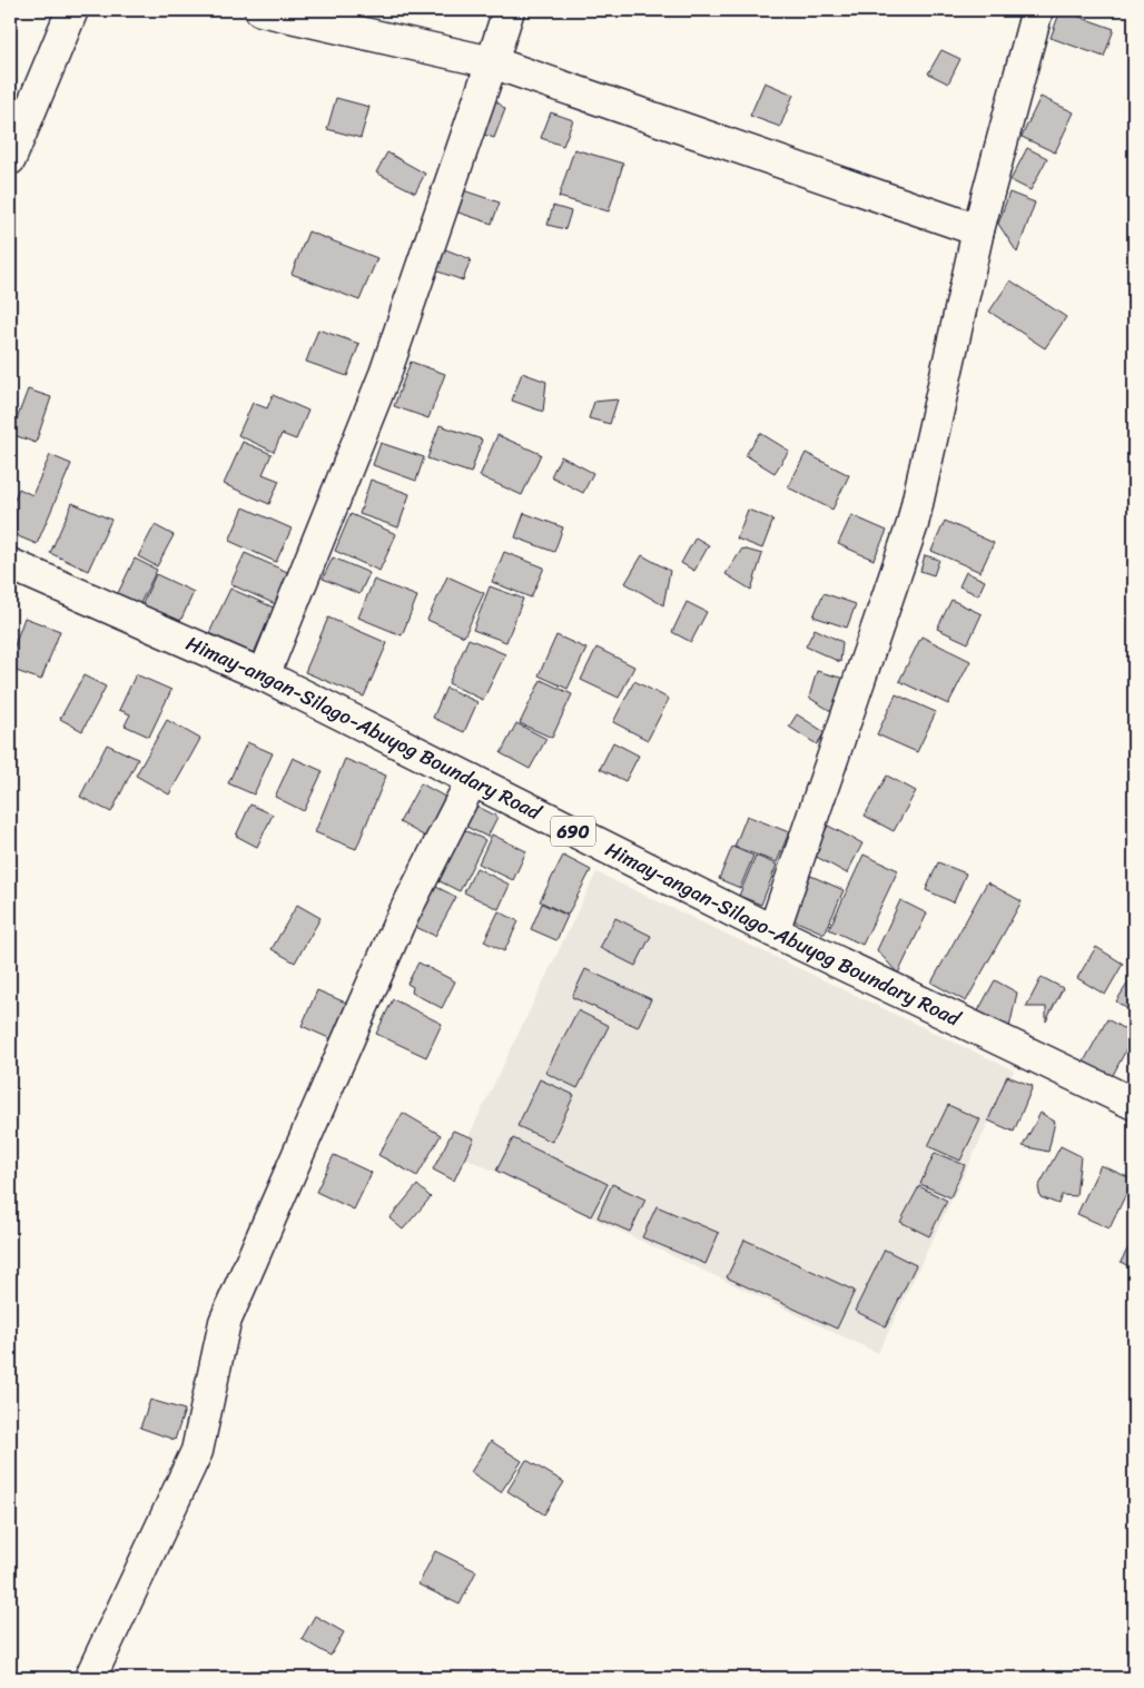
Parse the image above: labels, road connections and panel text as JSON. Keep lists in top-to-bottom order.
{
  "streets": {
    "street": ["Himay-angan-Silago-Abuyog Boundary Road", "690"]
  }
}
